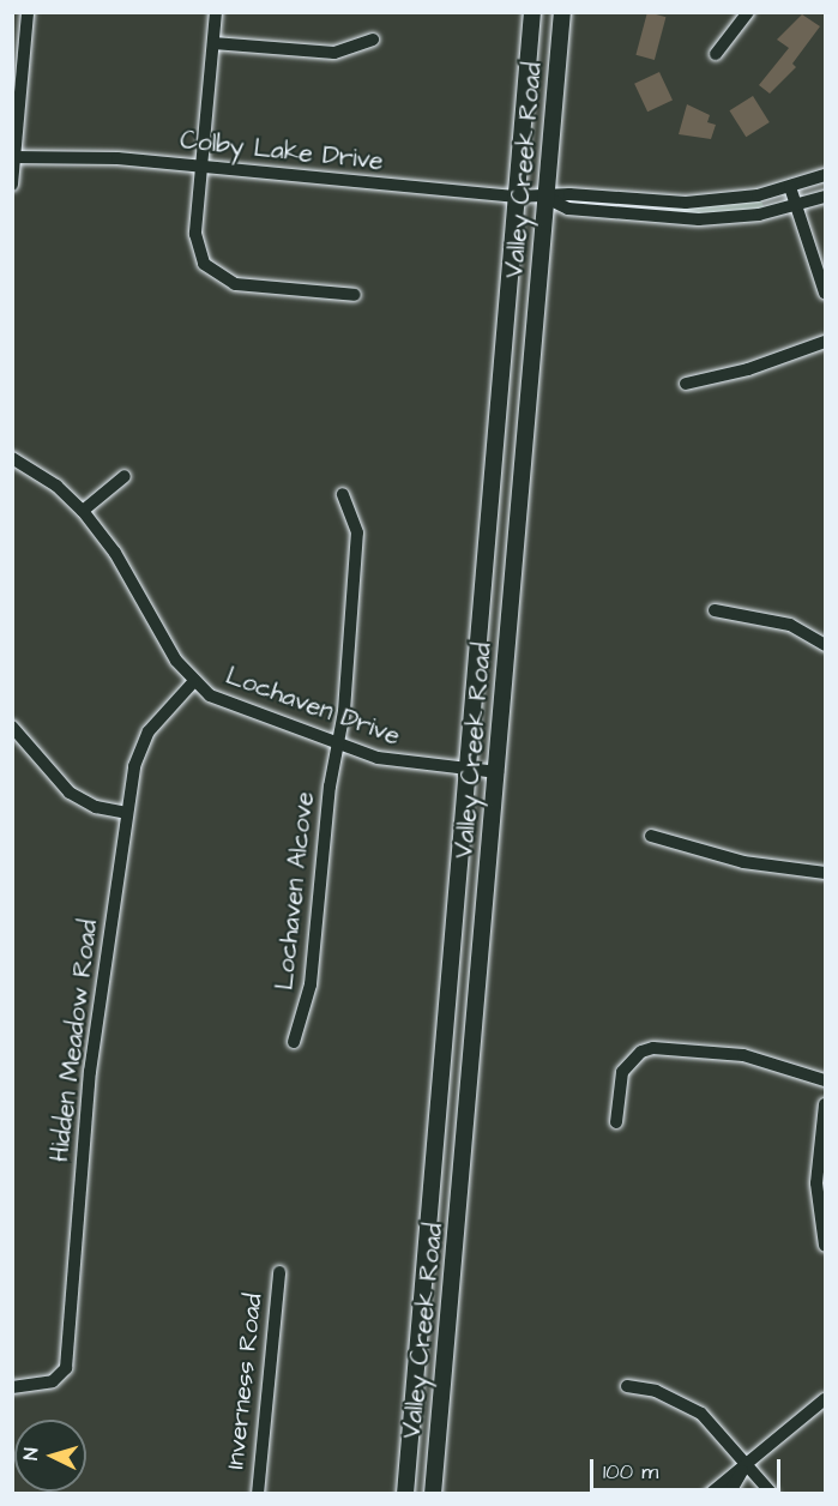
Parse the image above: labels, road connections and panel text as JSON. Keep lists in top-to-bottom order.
{
  "streets": {
    "main road": ["Valley Creek Road"],
    "street": [
      "Colby Lake Drive",
      "Lochaven Drive",
      "Lochaven Alcove",
      "Hidden Meadow Road",
      "Inverness Road"
    ]
  },
  "crossings": [
    ["Colby Lake Drive", "Valley Creek Road"],
    ["Valley Creek Road", "Lochaven Drive"],
    ["Lochaven Drive", "Lochaven Alcove"],
    ["Lochaven Drive", "Hidden Meadow Road"]
  ],
  "scale_bar": "100 m",
  "north": "left"
}
